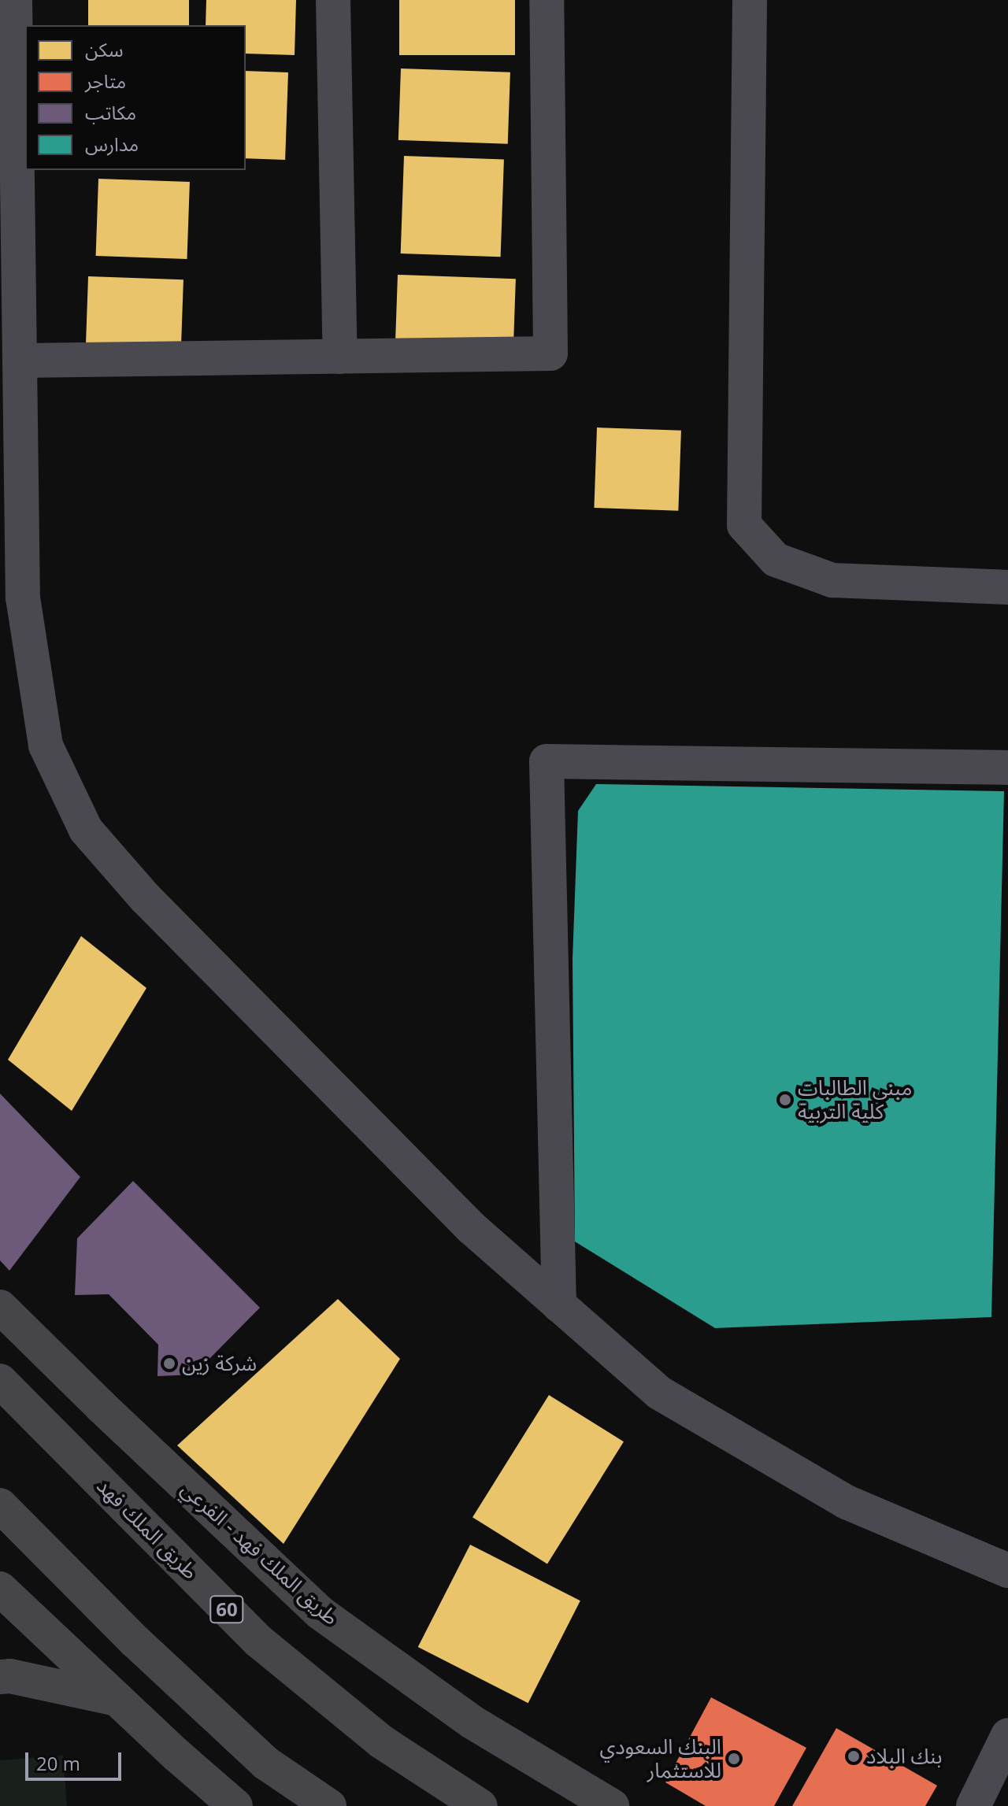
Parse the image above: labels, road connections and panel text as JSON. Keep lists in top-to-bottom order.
{
  "streets": {
    "highway": ["طريق الملك فهد", "60"],
    "main road": ["طريق الملك فهد - الفرعي"]
  },
  "places": [
    "مبنى الطالبات كلية التربية",
    "شركة زين",
    "بنك البلاد",
    "البنك السعودي للاستثمار"
  ],
  "legend": [
    "سكن",
    "متاجر",
    "مكاتب",
    "مدارس"
  ],
  "scale_bar": "20 m"
}
